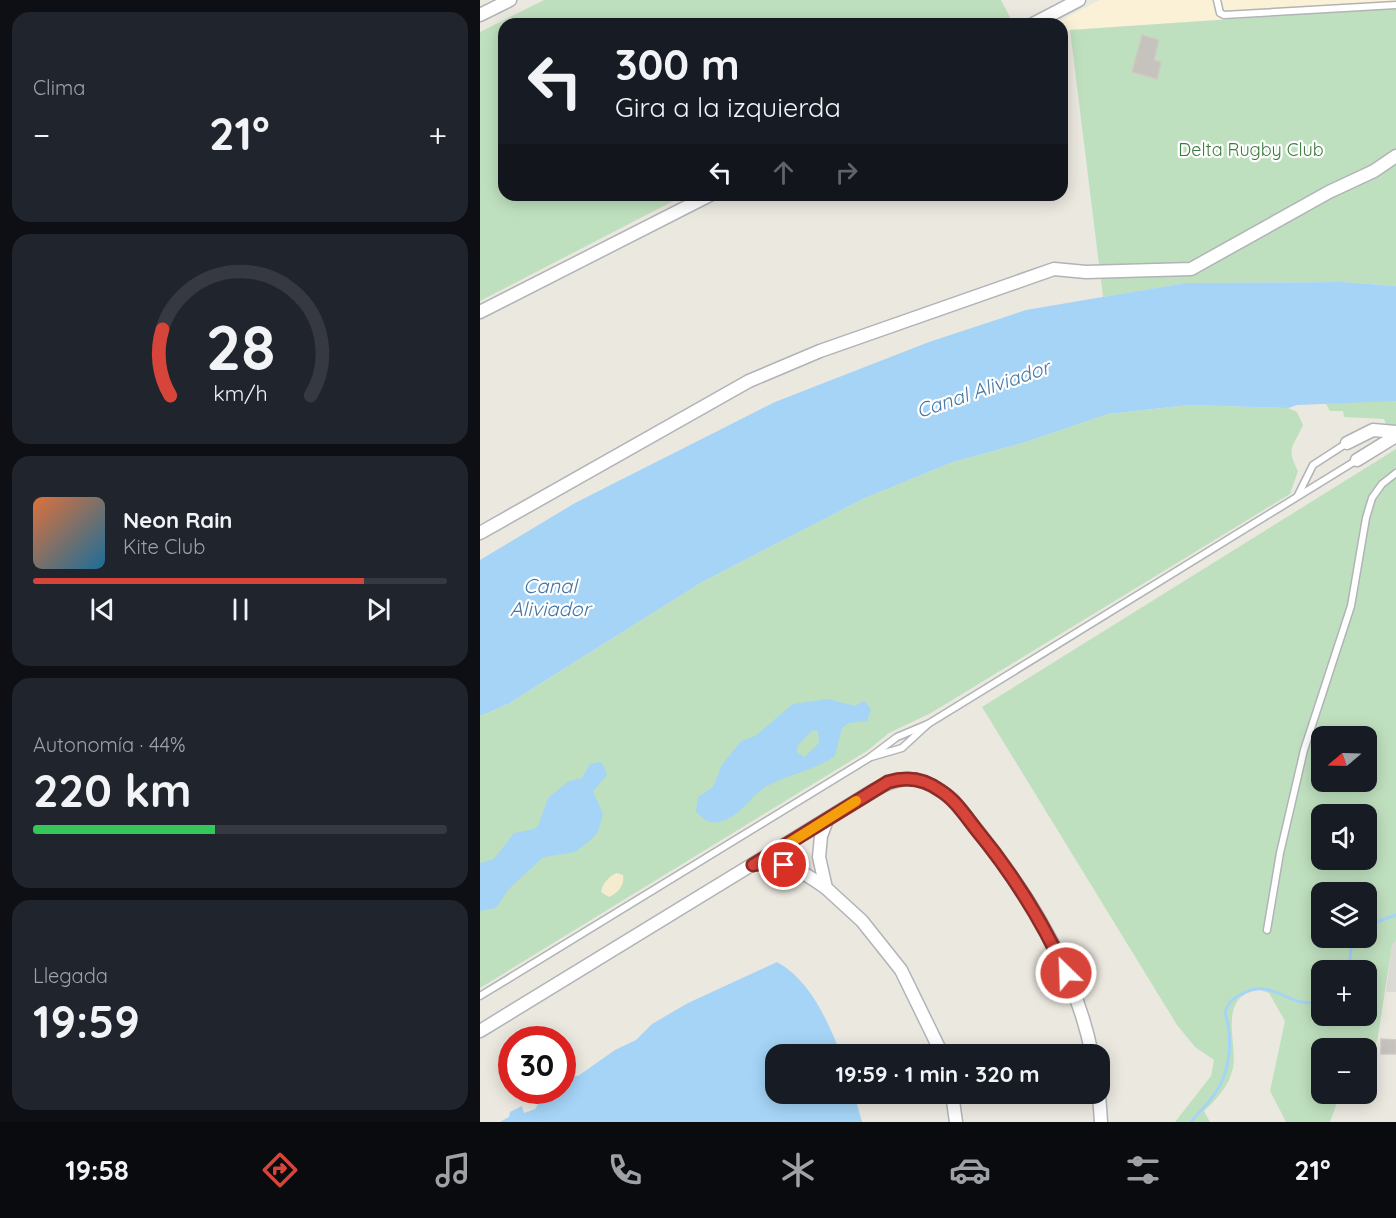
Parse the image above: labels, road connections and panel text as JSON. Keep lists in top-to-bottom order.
{
  "water": ["Canal Aliviador"],
  "parks": ["Delta Rugby Club"],
  "north": "left",
  "page": {
    "tile": [
      "Clima",
      ["Autonomía · 44%", "220 km"],
      ["Llegada", "19:59"]
    ],
    "turn": ["300 m", "Gira a la izquierda"],
    "heat": ["−", "21°", "+"],
    "song": ["Neon Rain", "Kite Club"],
    "map_buttons": ["+", "−"],
    "limit": "30",
    "trip": "19:59 · 1 min · 320 m",
    "tabs": ["19:58", "21°"],
    "gauge": ["28", "km/h"]
  }
}
